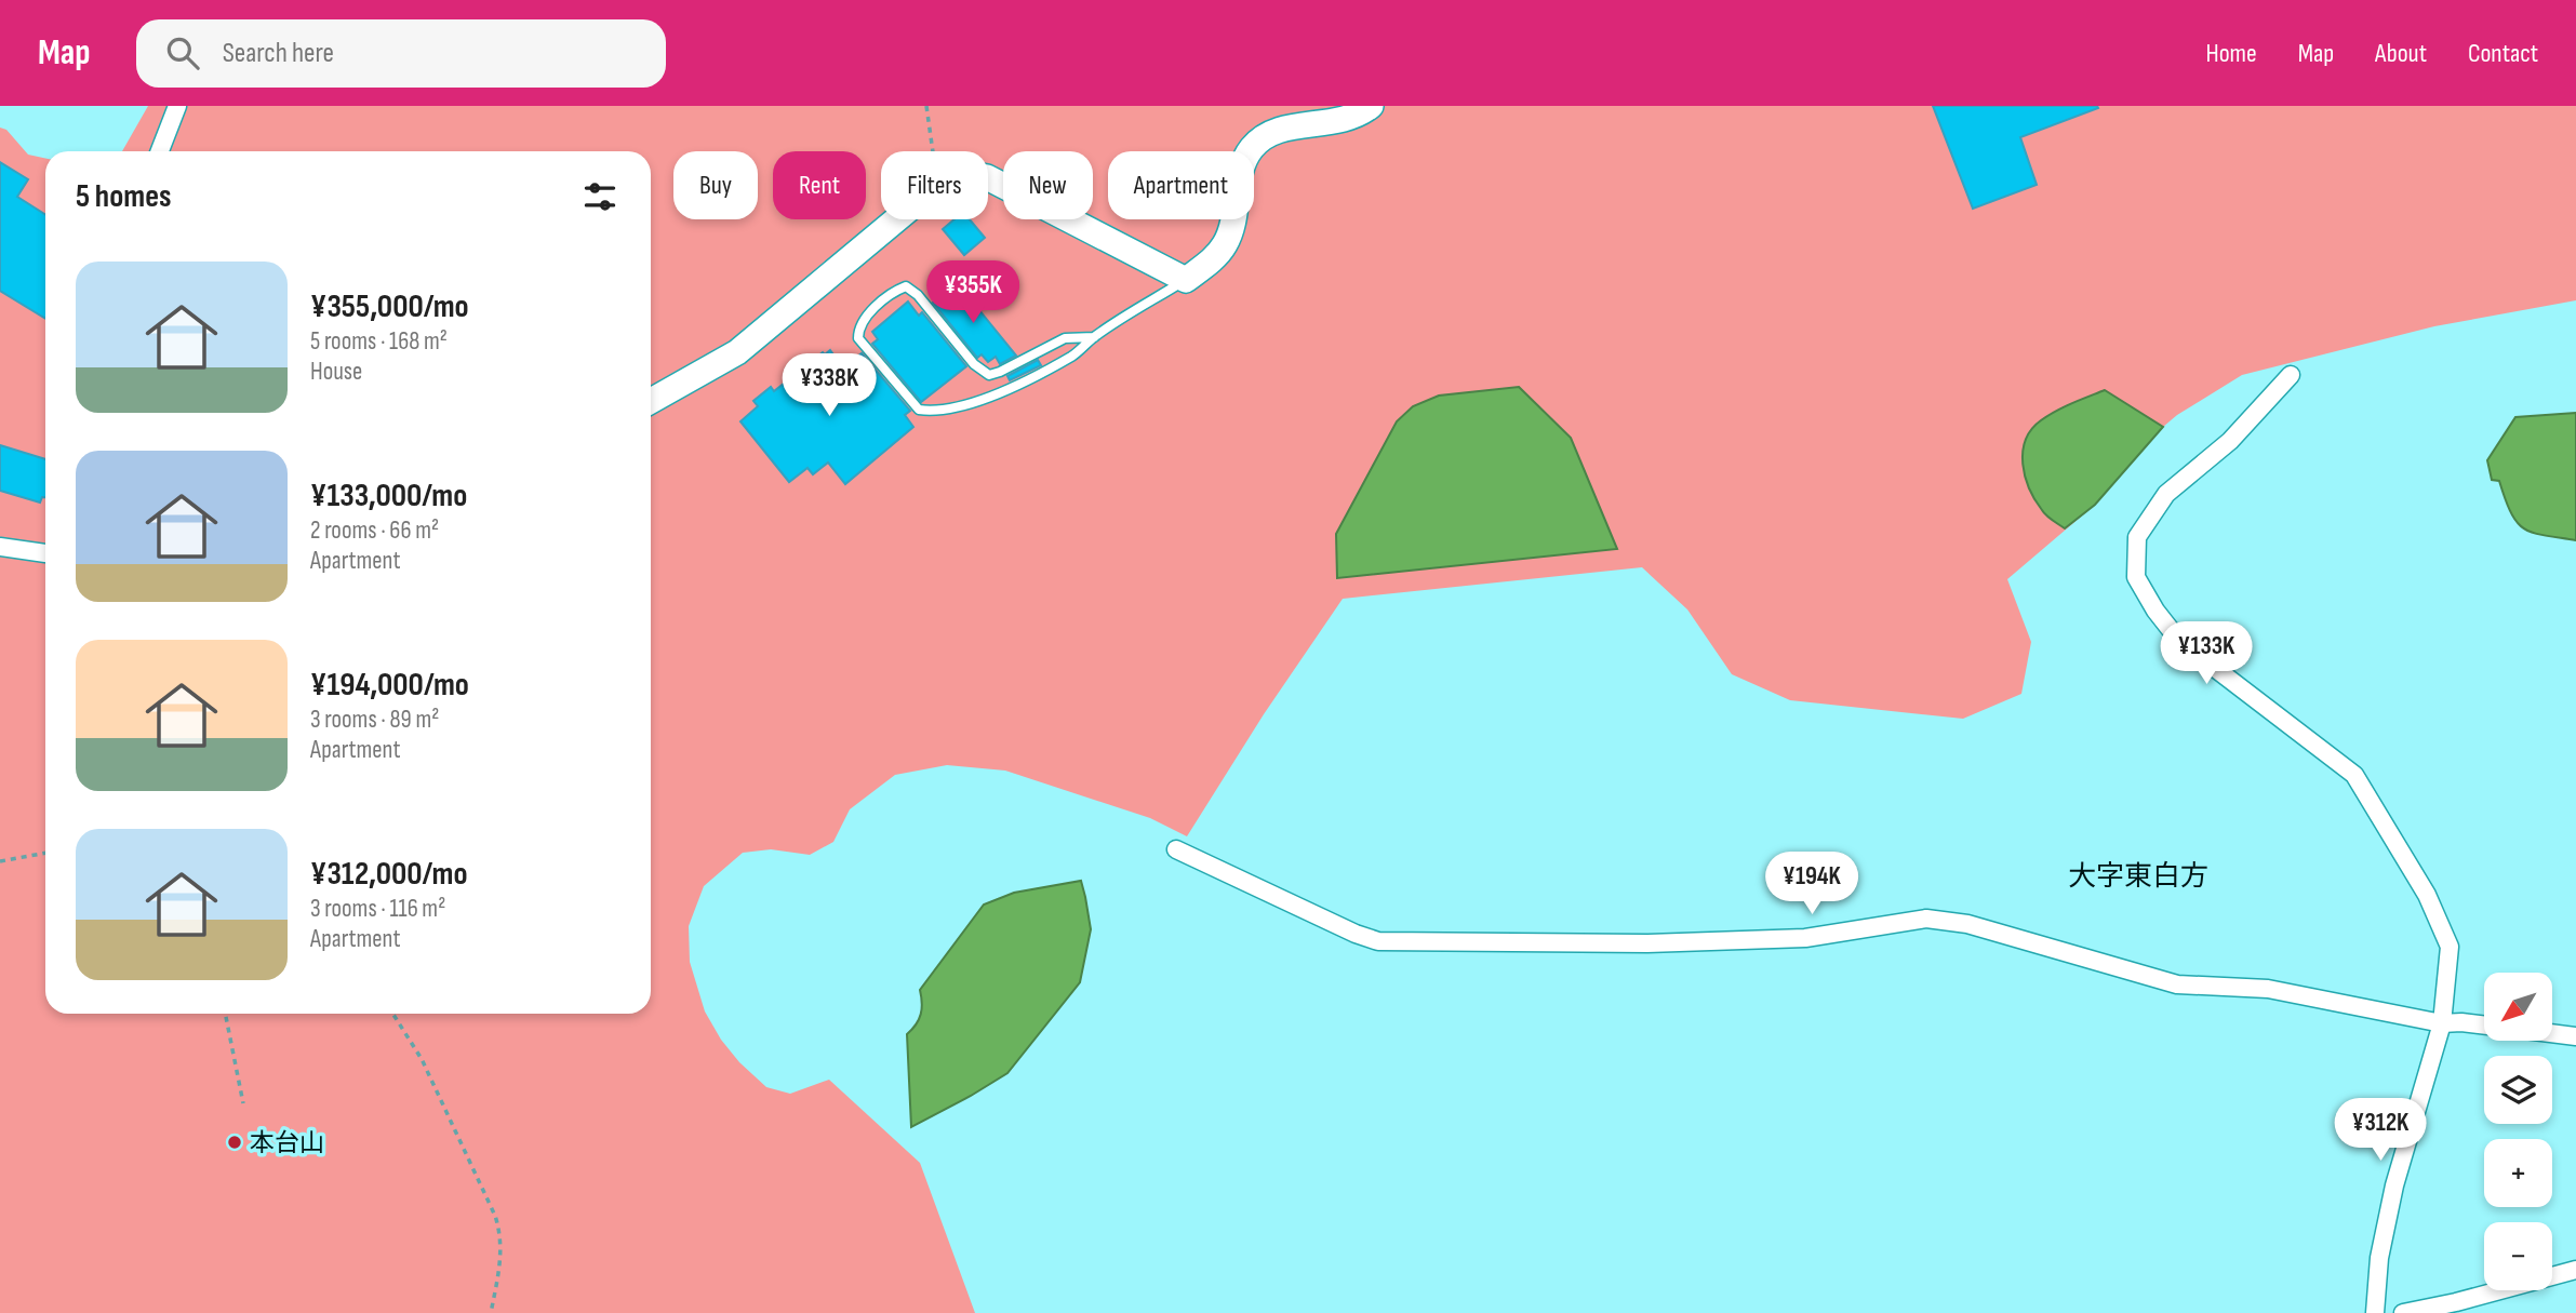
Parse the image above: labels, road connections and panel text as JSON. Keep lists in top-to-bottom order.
{
  "districts": ["大字東白方"],
  "places": ["本台山"],
  "north": "bottom left",
  "page": {
    "header": "Map",
    "search": "Search here",
    "nav": [
      "Home",
      "Map",
      "About",
      "Contact"
    ],
    "chip": [
      "Buy",
      "Rent",
      "Filters",
      "New",
      "Apartment"
    ],
    "heading": "5 homes",
    "list": [
      {
        "name": "¥355,000/mo",
        "note": "5 rooms · 168 m² · House"
      },
      {
        "name": "¥133,000/mo",
        "note": "2 rooms · 66 m² · Apartment"
      },
      {
        "name": "¥194,000/mo",
        "note": "3 rooms · 89 m² · Apartment"
      },
      {
        "name": "¥312,000/mo",
        "note": "3 rooms · 116 m² · Apartment"
      }
    ],
    "price": [
      "¥355K",
      "¥338K",
      "¥133K",
      "¥194K",
      "¥312K"
    ],
    "map_buttons": ["+", "−"]
  }
}
